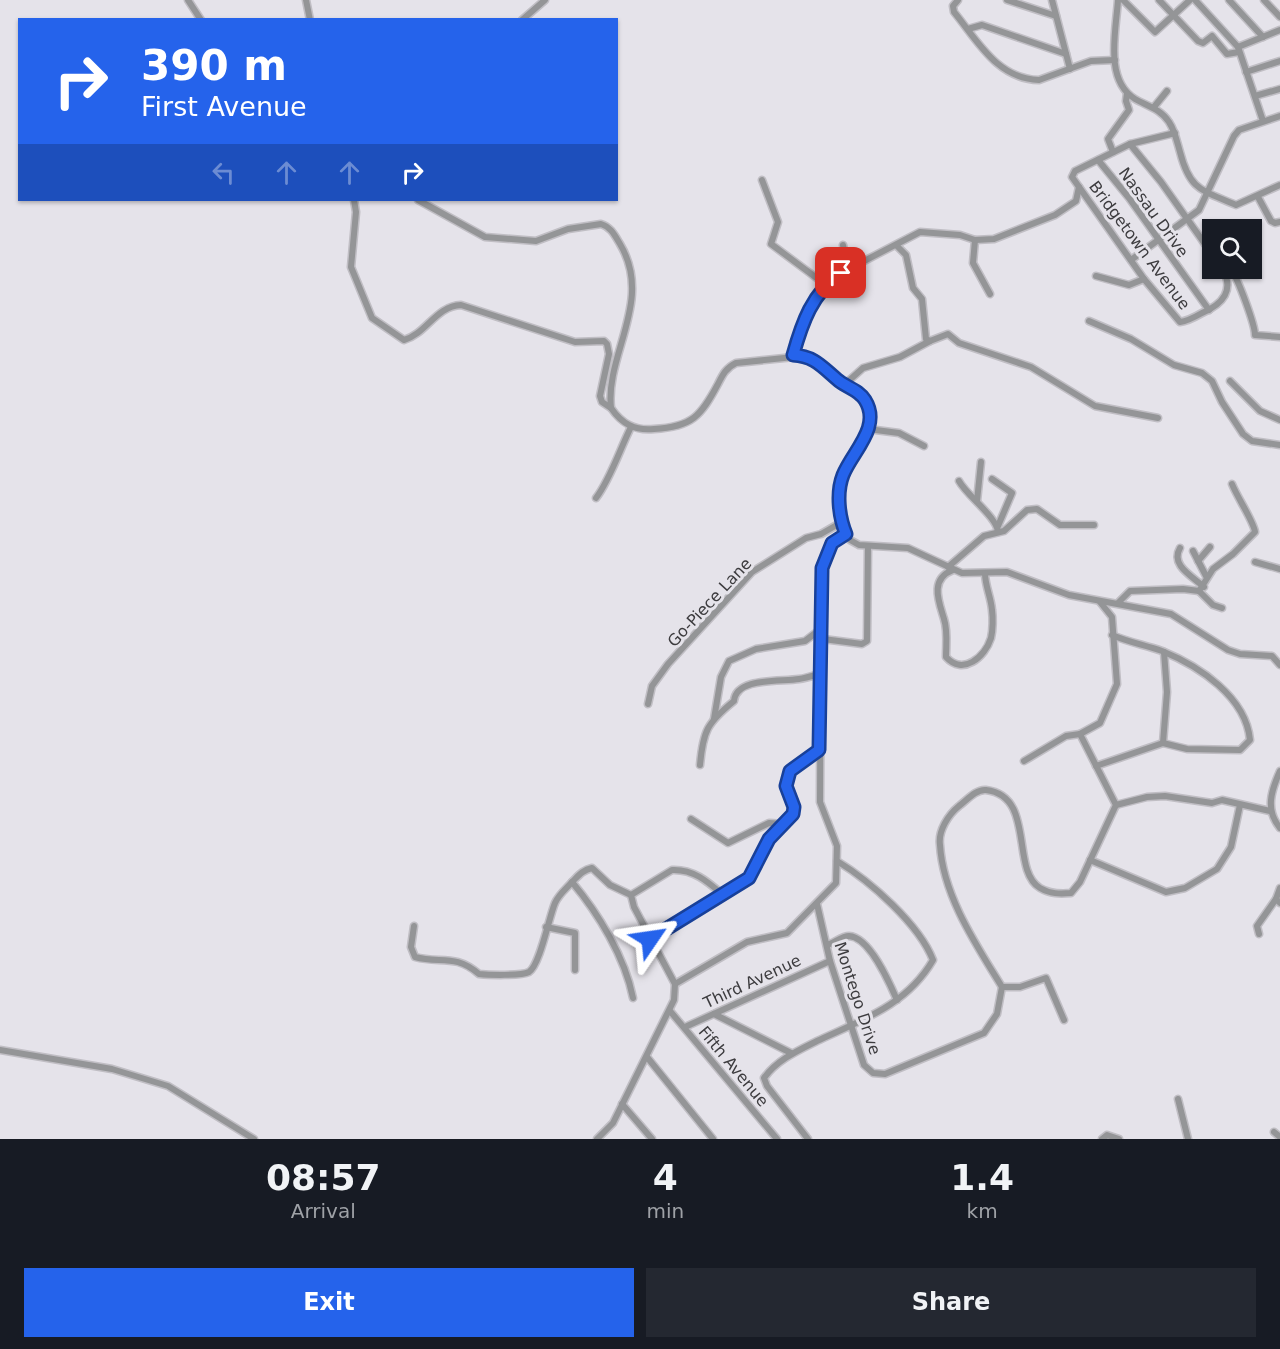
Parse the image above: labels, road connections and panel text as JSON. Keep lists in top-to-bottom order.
{
  "streets": {
    "street": [
      "Nassau Drive",
      "Bridgetown Avenue",
      "Go-Piece Lane",
      "Third Avenue",
      "Montego Drive",
      "Fifth Avenue"
    ]
  },
  "crossings": [
    ["Nassau Drive", "Bridgetown Avenue"],
    ["Third Avenue", "Montego Drive"],
    ["Third Avenue", "Fifth Avenue"]
  ],
  "page": {
    "turn": ["390 m", "First Avenue"],
    "eta": [
      "08:57",
      "Arrival",
      "4",
      "min",
      "1.4",
      "km"
    ],
    "buttons": ["Exit", "Share"]
  }
}
